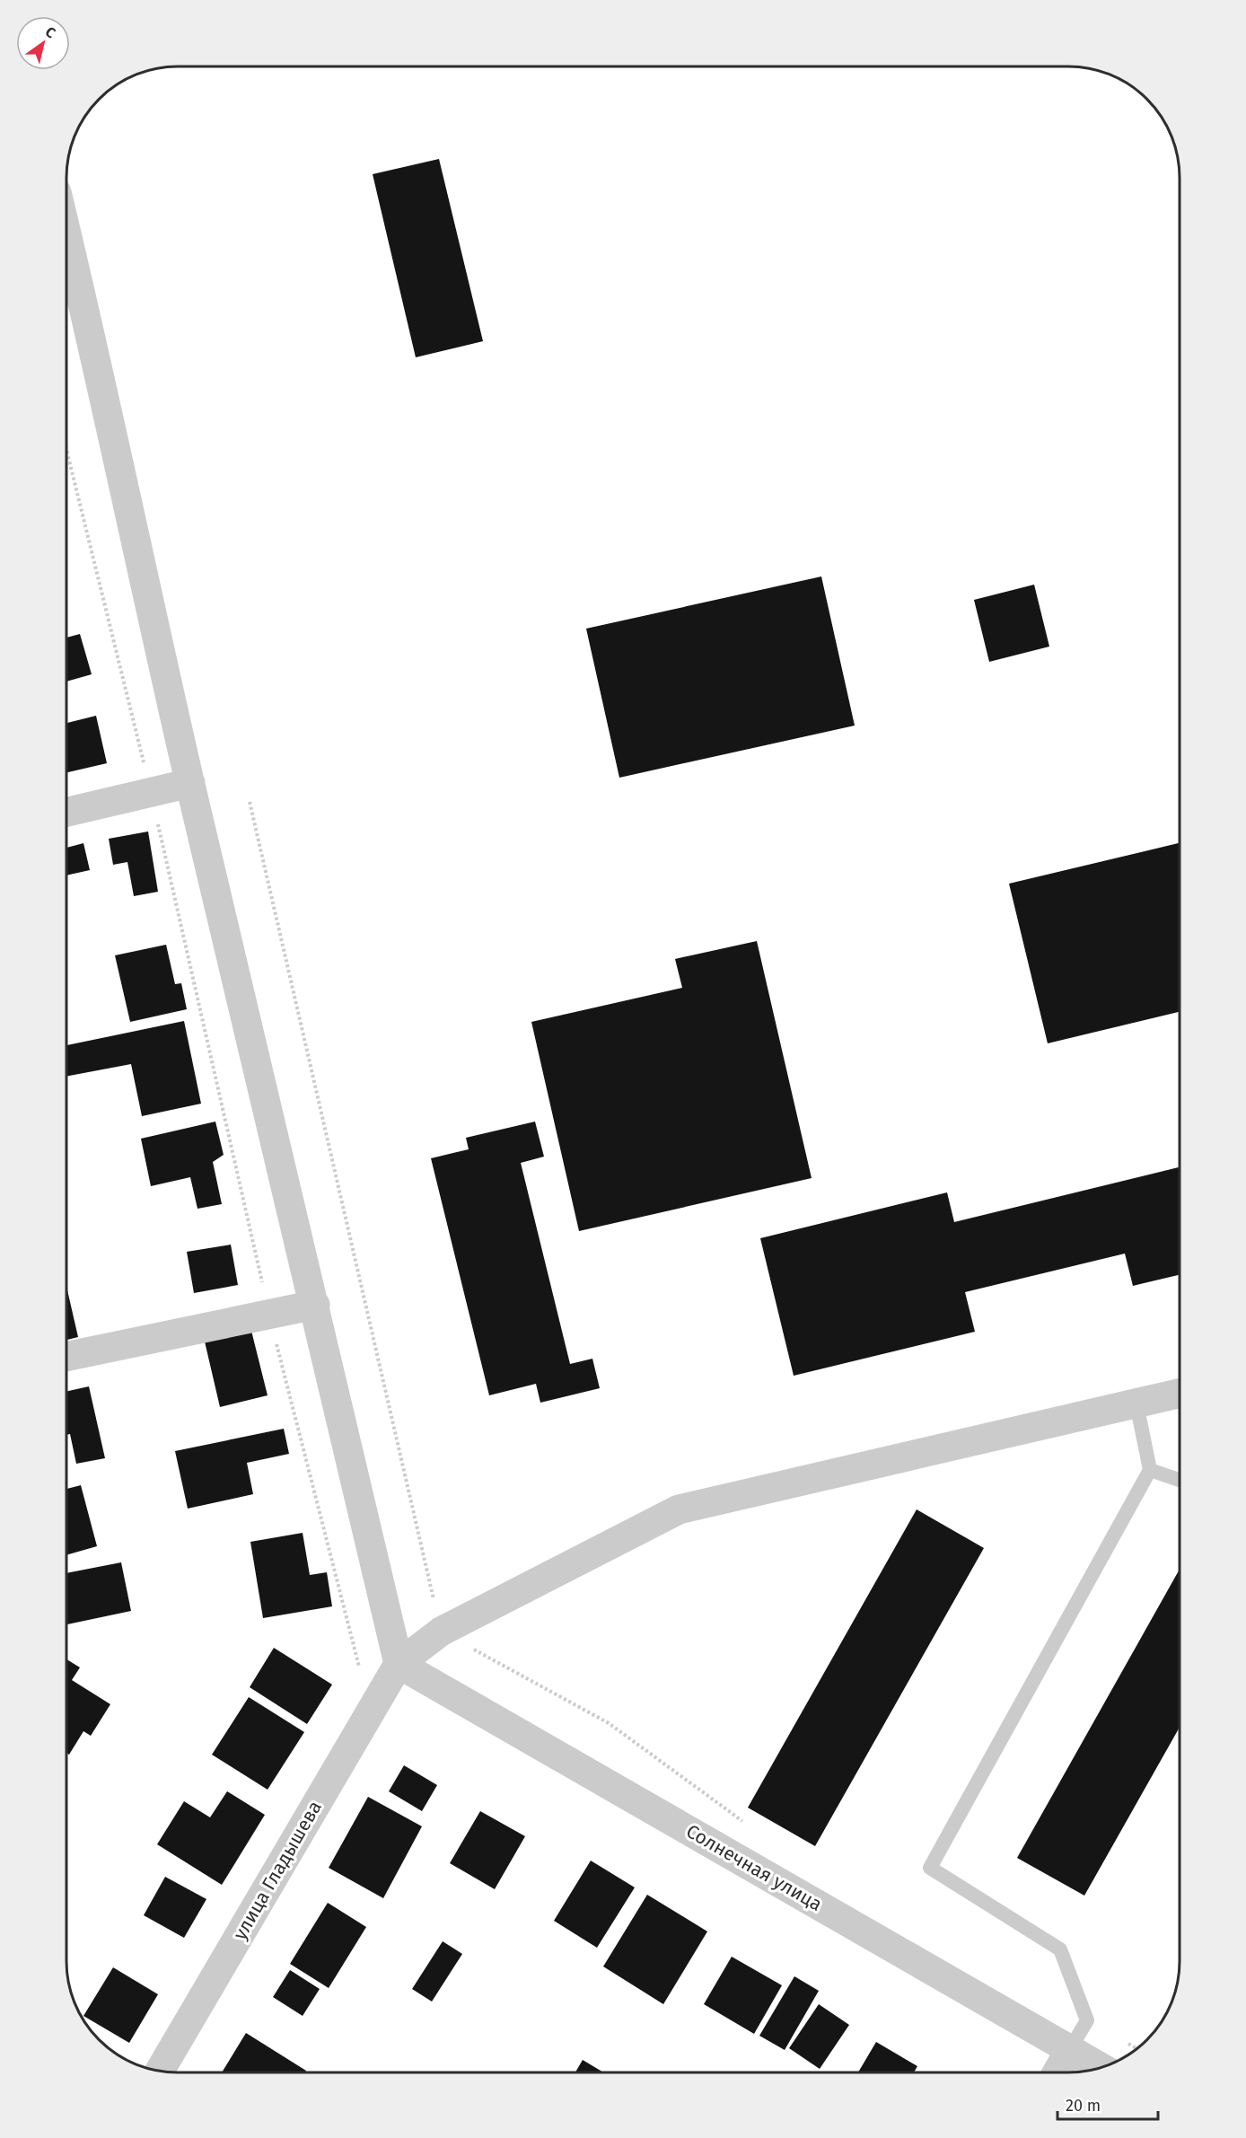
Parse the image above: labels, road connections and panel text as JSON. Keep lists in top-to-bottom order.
{
  "streets": {
    "street": ["Солнечная улица", "улица Гладышева"]
  },
  "crossings": [
    ["Солнечная улица", "улица Гладышева"]
  ],
  "scale_bar": "20 m",
  "north": "top right"
}
